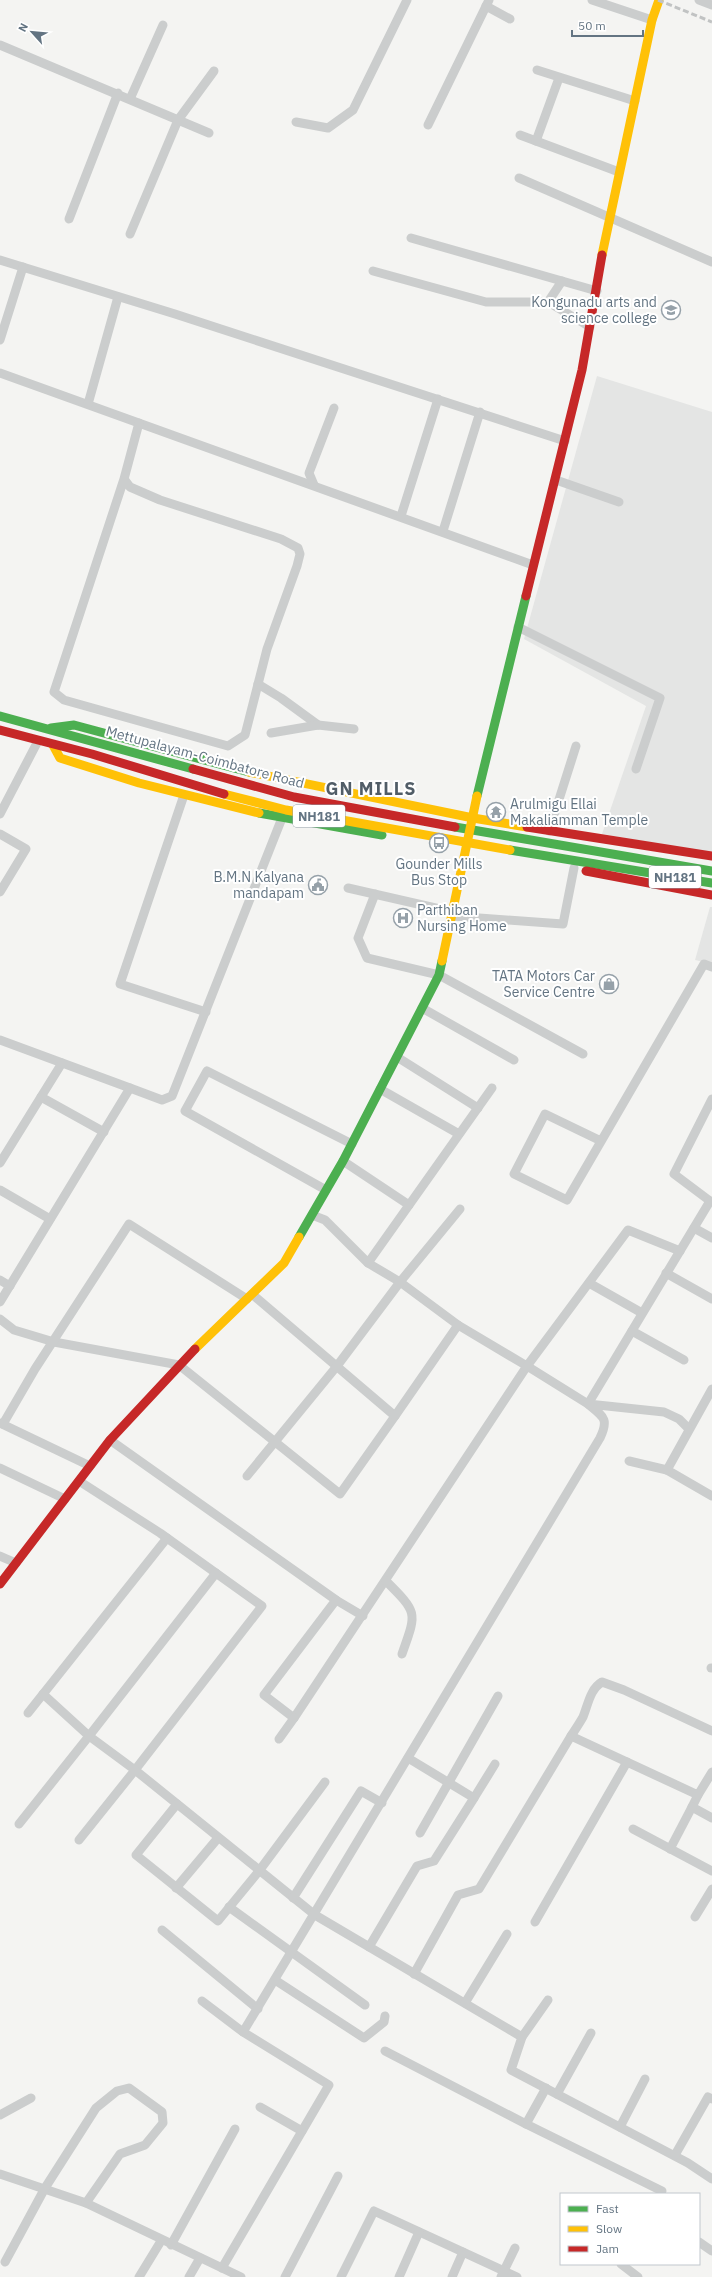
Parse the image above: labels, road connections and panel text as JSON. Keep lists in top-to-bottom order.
{
  "streets": {
    "main road": ["Mettupalayam-Coimbatore Road", "NH181"]
  },
  "districts": ["GN MILLS"],
  "places": {
    "school or university": ["Kongunadu arts and science college"],
    "temple": ["Arulmigu Ellai Makaliamman Temple"],
    "bus stop": ["Gounder Mills Bus Stop"],
    "public building": ["B.M.N Kalyana mandapam"],
    "hospital": ["Parthiban Nursing Home"],
    "shop": ["TATA Motors Car Service Centre"]
  },
  "legend": ["Fast", "Slow", "Jam"],
  "scale_bar": "50 m",
  "north": "top left"
}
